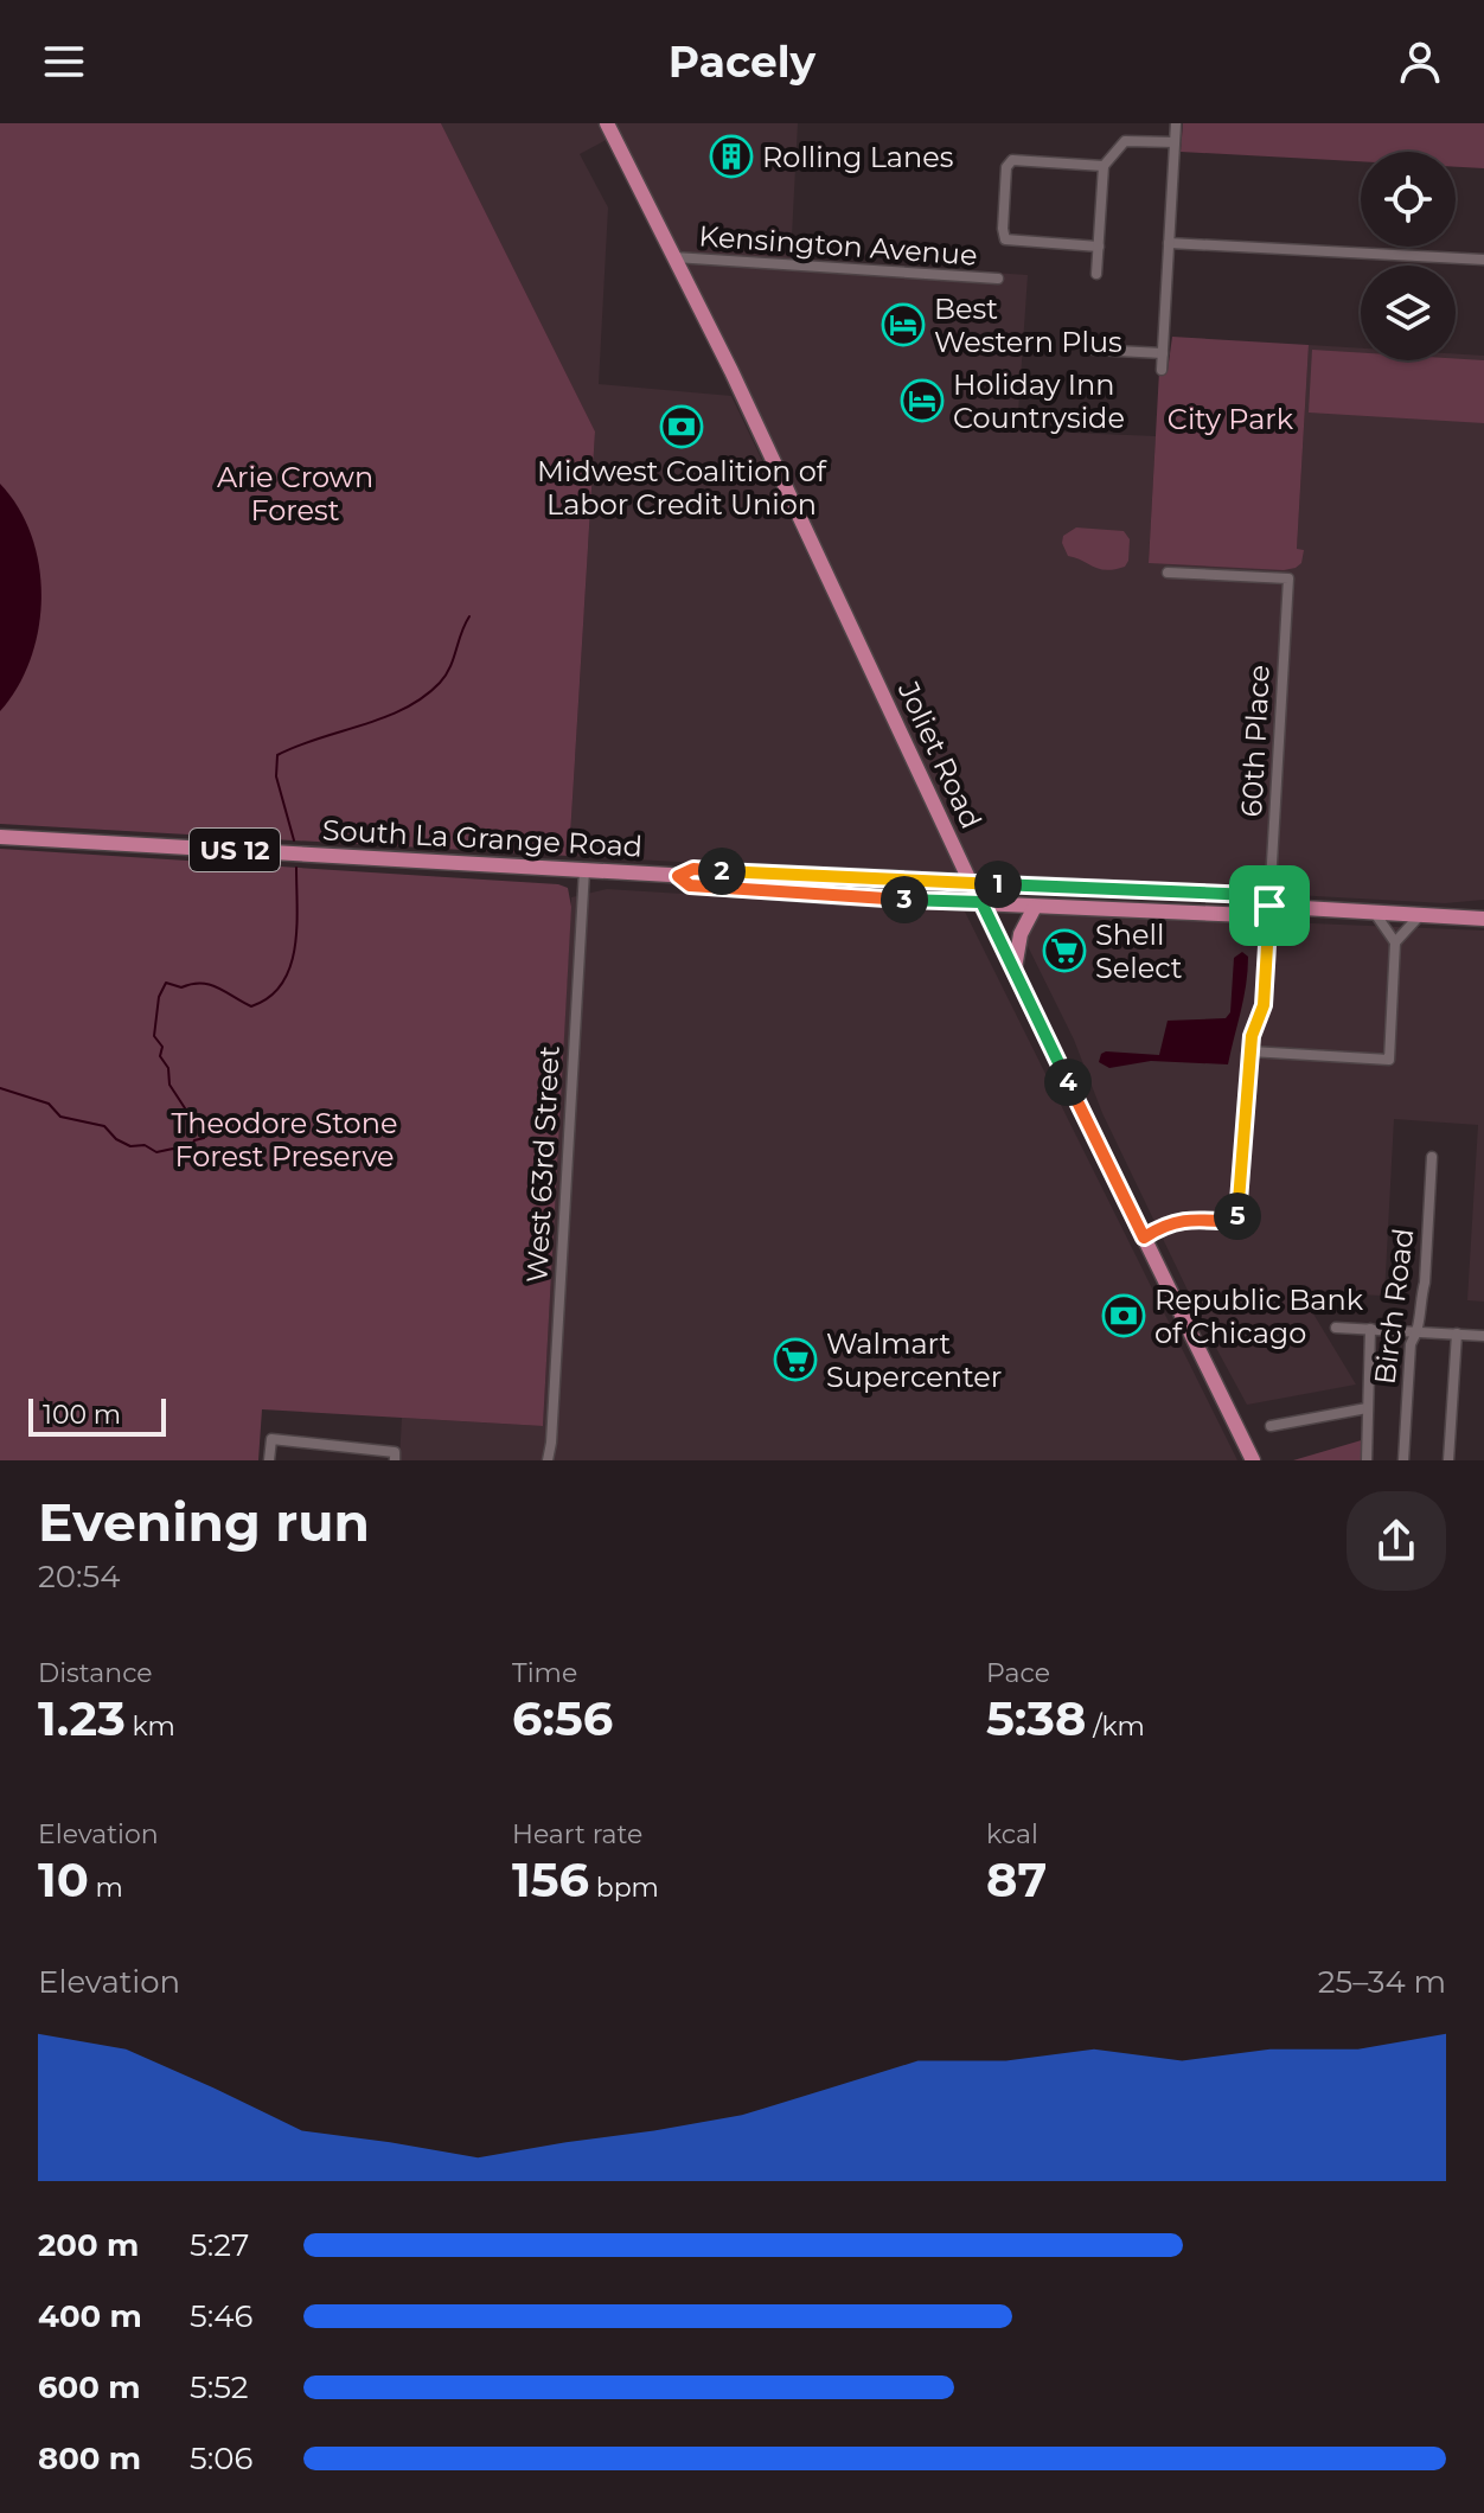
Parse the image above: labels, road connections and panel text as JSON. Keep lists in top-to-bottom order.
{
  "streets": {
    "main road": ["Joliet Road", "South La Grange Road", "US 12"],
    "street": [
      "Kensington Avenue",
      "60th Place",
      "West 63rd Street",
      "Birch Road"
    ]
  },
  "crossings": [
    ["Kensington Avenue", "Joliet Road"],
    ["60th Place", "Joliet Road"],
    ["60th Place", "South La Grange Road"],
    ["Joliet Road", "South La Grange Road"],
    ["South La Grange Road", "West 63rd Street"]
  ],
  "parks": ["City Park", "Arie Crown Forest", "Theodore Stone Forest Preserve"],
  "places": {
    "building": ["Rolling Lanes"],
    "hotel": ["Best Western Plus", "Holiday Inn Countryside"],
    "bank": ["Midwest Coalition of Labor Credit Union", "Republic Bank of Chicago"],
    "supermarket": ["Shell Select", "Walmart Supercenter"]
  },
  "scale_bar": "100 m",
  "page": {
    "header": "Pacely",
    "pins": [
      "2",
      "1",
      "3",
      "4",
      "5"
    ],
    "scale": "100 m",
    "heading": ["Evening run", "20:54"],
    "stats": [
      ["Distance", "1.23 km"],
      ["Time", "6:56"],
      ["Pace", "5:38 /km"],
      ["Elevation", "10 m"],
      ["Heart rate", "156 bpm"],
      ["kcal", "87"]
    ],
    "chart": ["Elevation", "25–34 m"],
    "list": [
      {
        "name": "200 m",
        "note": "5:27"
      },
      {
        "name": "400 m",
        "note": "5:46"
      },
      {
        "name": "600 m",
        "note": "5:52"
      },
      {
        "name": "800 m",
        "note": "5:06"
      }
    ]
  }
}
